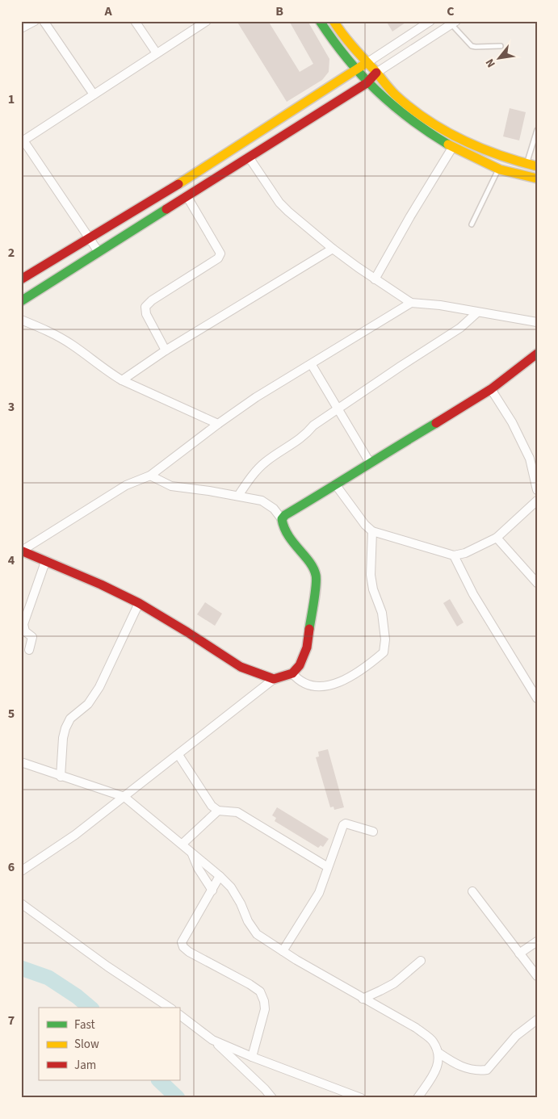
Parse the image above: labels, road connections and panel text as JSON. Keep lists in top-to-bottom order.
{
  "legend": ["Fast", "Slow", "Jam"],
  "north": "bottom left",
  "grid": {
    "columns": ["A", "B", "C"],
    "rows": [
      "1",
      "2",
      "3",
      "4",
      "5",
      "6",
      "7"
    ]
  }
}
